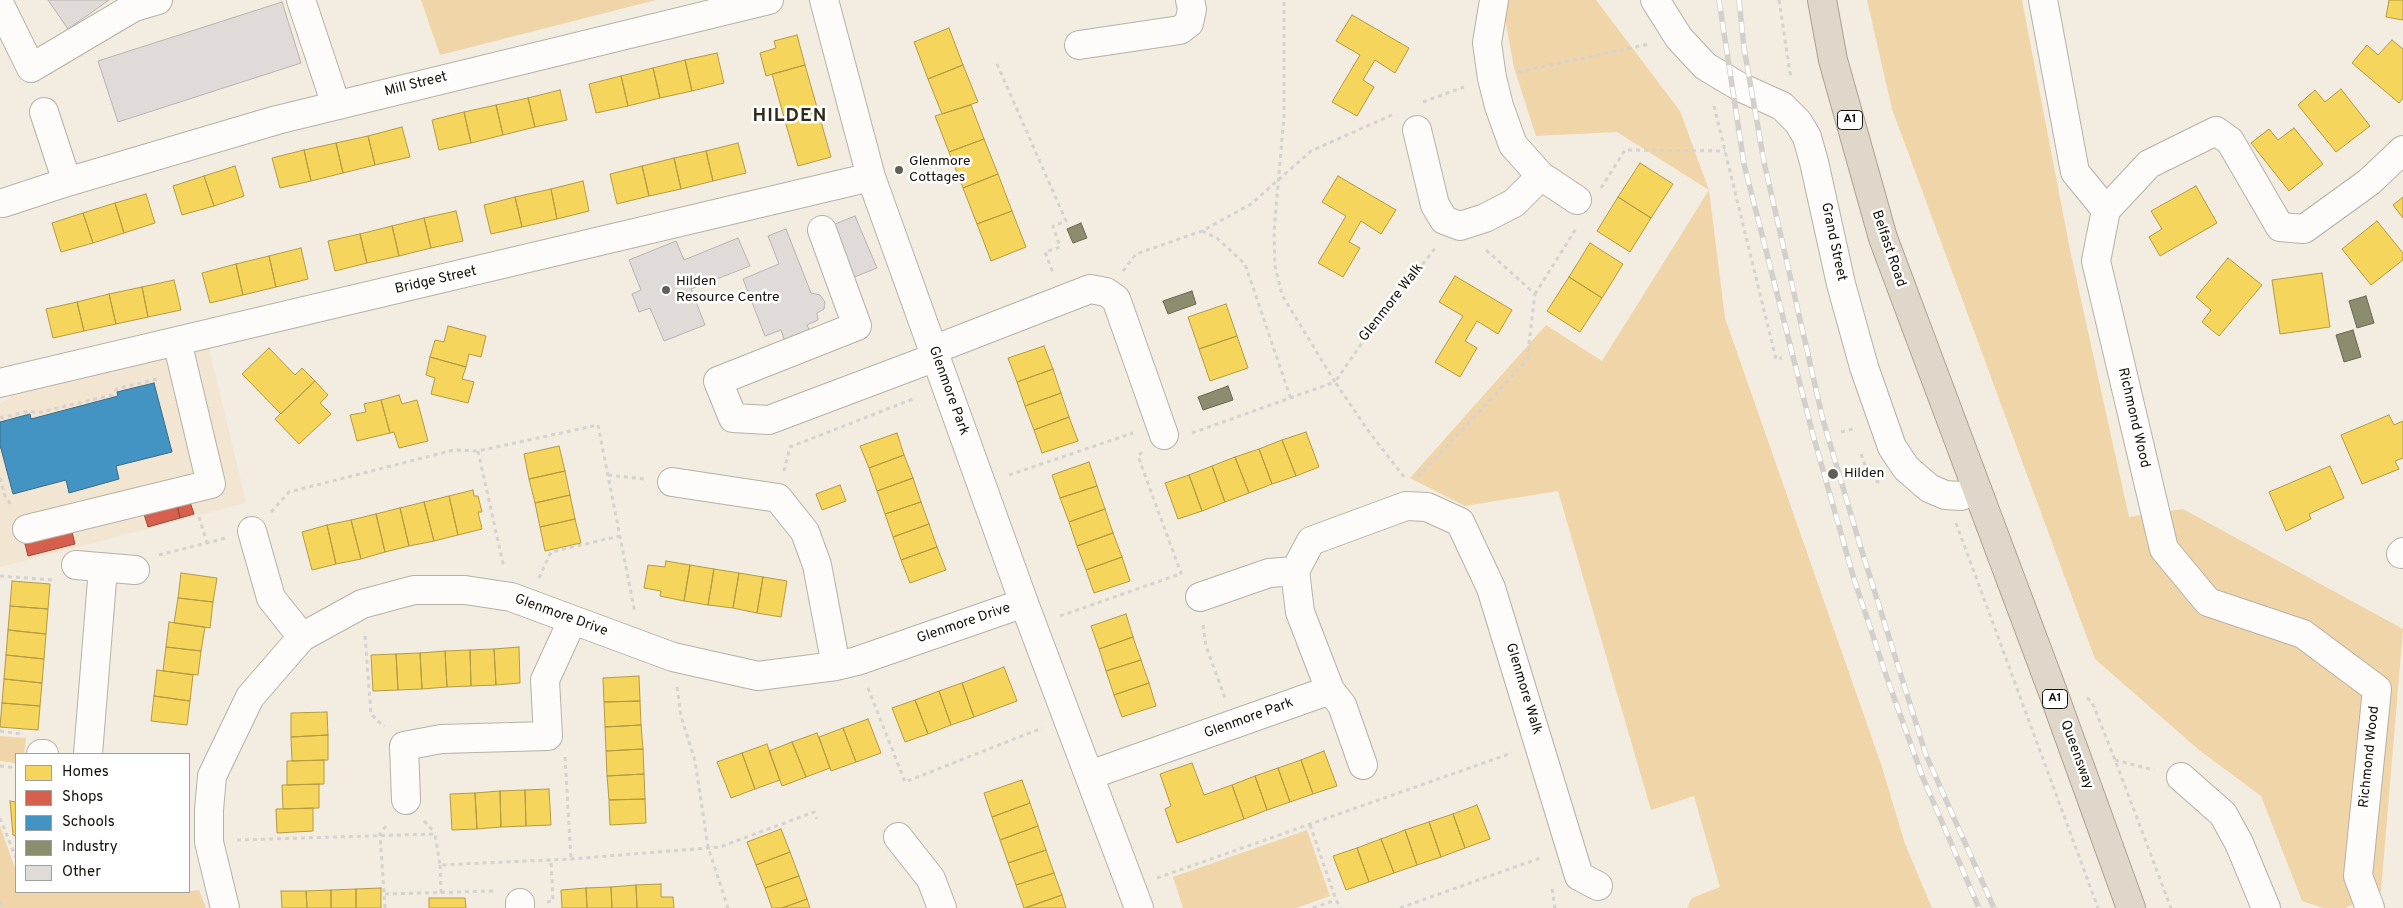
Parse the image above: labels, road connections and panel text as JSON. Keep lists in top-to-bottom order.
{
  "streets": {
    "highway": ["A1", "Belfast Road", "Queensway"],
    "street": [
      "Mill Street",
      "Grand Street",
      "Bridge Street",
      "Glenmore Walk",
      "Glenmore Park",
      "Richmond Wood",
      "Glenmore Drive"
    ]
  },
  "crossings": [
    ["Belfast Road", "Queensway"],
    ["Bridge Street", "Glenmore Park"],
    ["Glenmore Park", "Glenmore Drive"]
  ],
  "districts": ["HILDEN"],
  "places": ["Glenmore Cottages", "Hilden Resource Centre", "Hilden"],
  "legend": [
    "Homes",
    "Shops",
    "Schools",
    "Industry",
    "Other"
  ]
}
